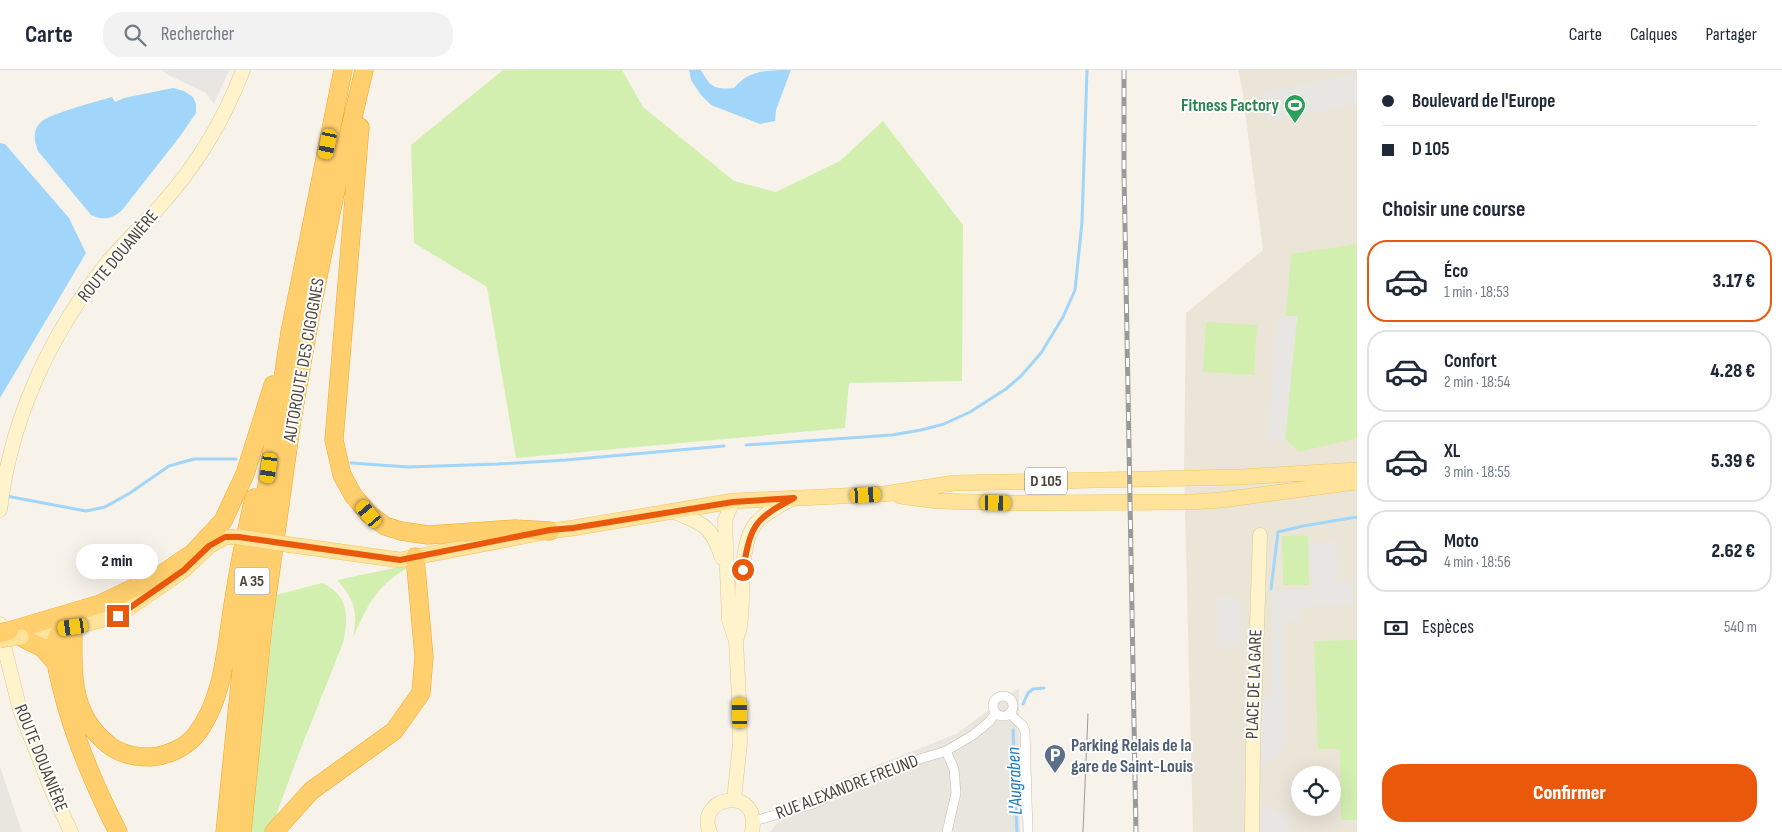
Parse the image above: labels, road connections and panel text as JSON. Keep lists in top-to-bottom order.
{
  "streets": {
    "highway": ["AUTOROUTE DES CIGOGNES", "A 35"],
    "main road": ["ROUTE DOUANIÈRE", "D 105", "PLACE DE LA GARE"],
    "street": ["RUE ALEXANDRE FREUND"]
  },
  "water": ["L'Augraben"],
  "places": {
    "sports": ["Fitness Factory"],
    "parking": ["Parking Relais de la gare de Saint-Louis"]
  },
  "page": {
    "header": "Carte",
    "search": "Rechercher",
    "nav": ["Carte", "Calques", "Partager"],
    "banner": ["Boulevard de l'Europe", "D 105"],
    "heading": "Choisir une course",
    "list": [
      {
        "name": "Éco",
        "note": "1 min · 18:53",
        "value": "3.17 €"
      },
      {
        "name": "Confort",
        "note": "2 min · 18:54",
        "value": "4.28 €"
      },
      {
        "name": "XL",
        "note": "3 min · 18:55",
        "value": "5.39 €"
      },
      {
        "name": "Moto",
        "note": "4 min · 18:56",
        "value": "2.62 €"
      }
    ],
    "bubble": "2 min",
    "pay": ["Espèces", "540 m"],
    "buttons": "Confirmer"
  }
}
